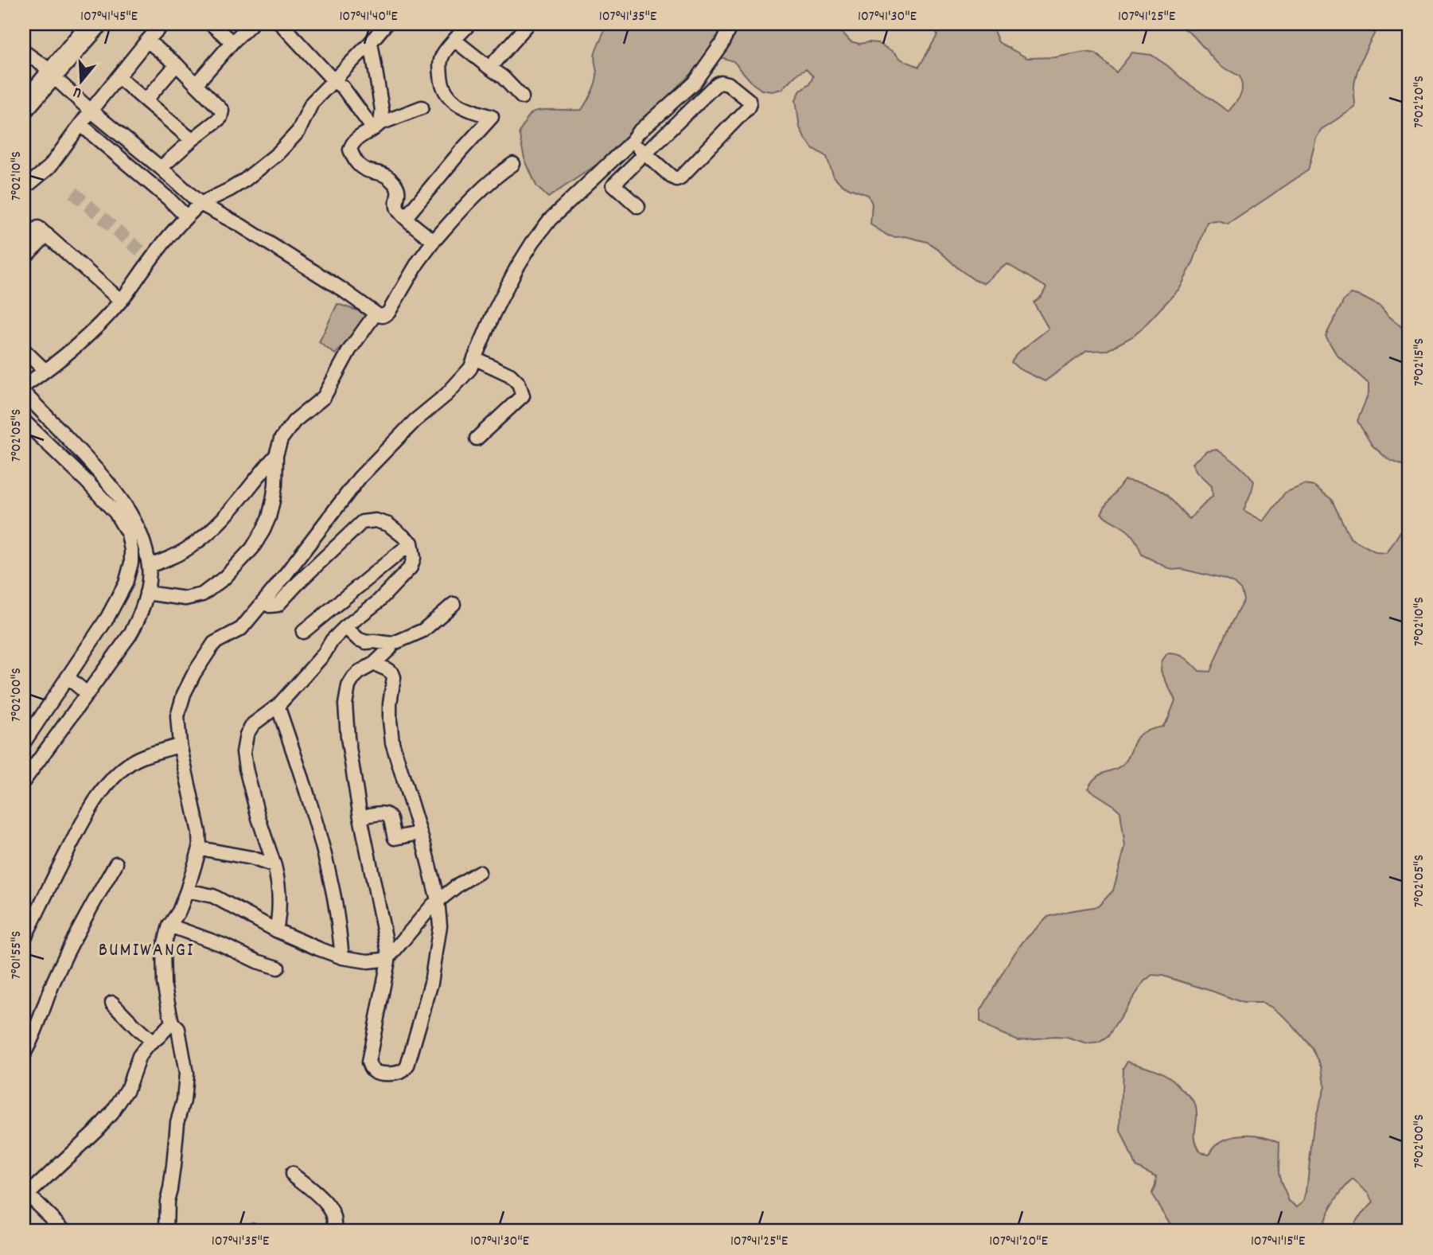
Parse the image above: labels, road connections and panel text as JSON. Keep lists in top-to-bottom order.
{
  "districts": ["BUMIWANGI"],
  "north": "bottom",
  "coordinates": [
    "107°41'45\"E",
    "107°41'40\"E",
    "107°41'35\"E",
    "107°41'30\"E",
    "107°41'25\"E",
    "7°02'20\"S",
    "7°02'10\"S",
    "7°02'15\"S",
    "7°02'05\"S",
    "7°02'00\"S",
    "7°01'55\"S",
    "107°41'20\"E",
    "107°41'15\"E"
  ]
}
